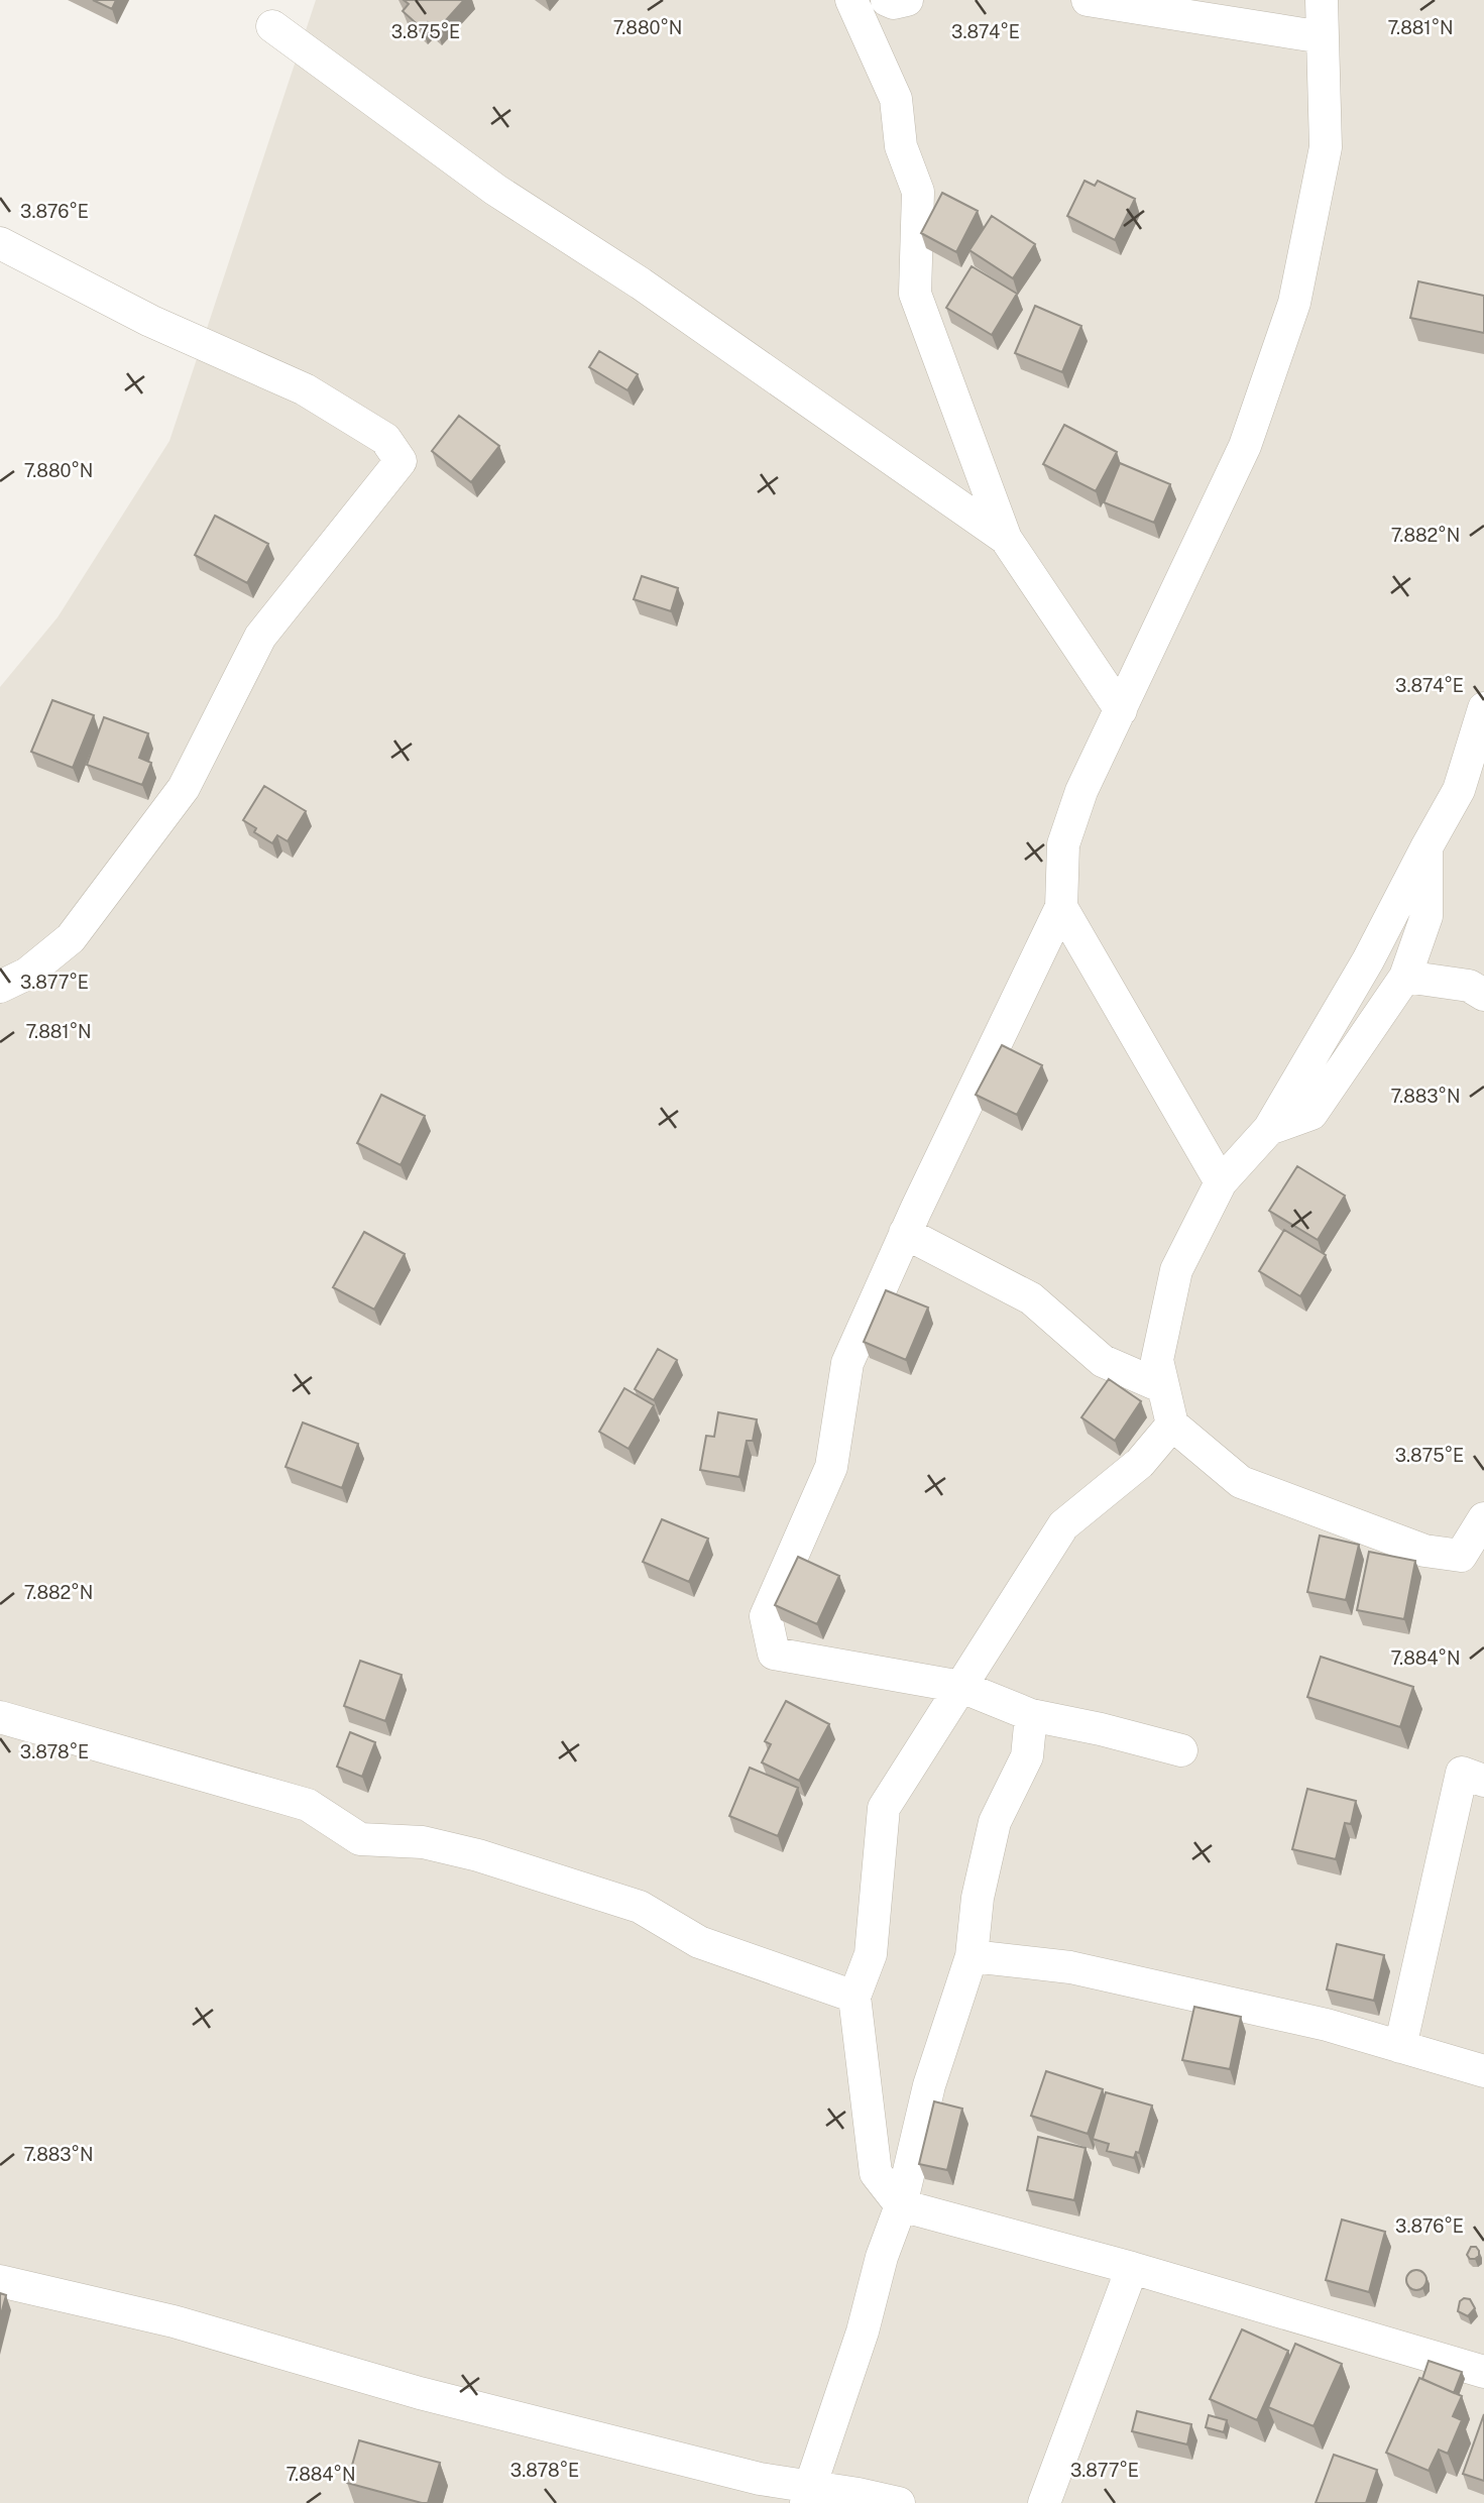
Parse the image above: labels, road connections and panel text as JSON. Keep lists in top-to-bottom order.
{
  "coordinates": [
    "7.880°N",
    "7.881°N",
    "3.875°E",
    "3.874°E",
    "3.876°E",
    "7.882°N",
    "3.877°E",
    "7.883°N",
    "7.884°N",
    "3.878°E"
  ]
}
